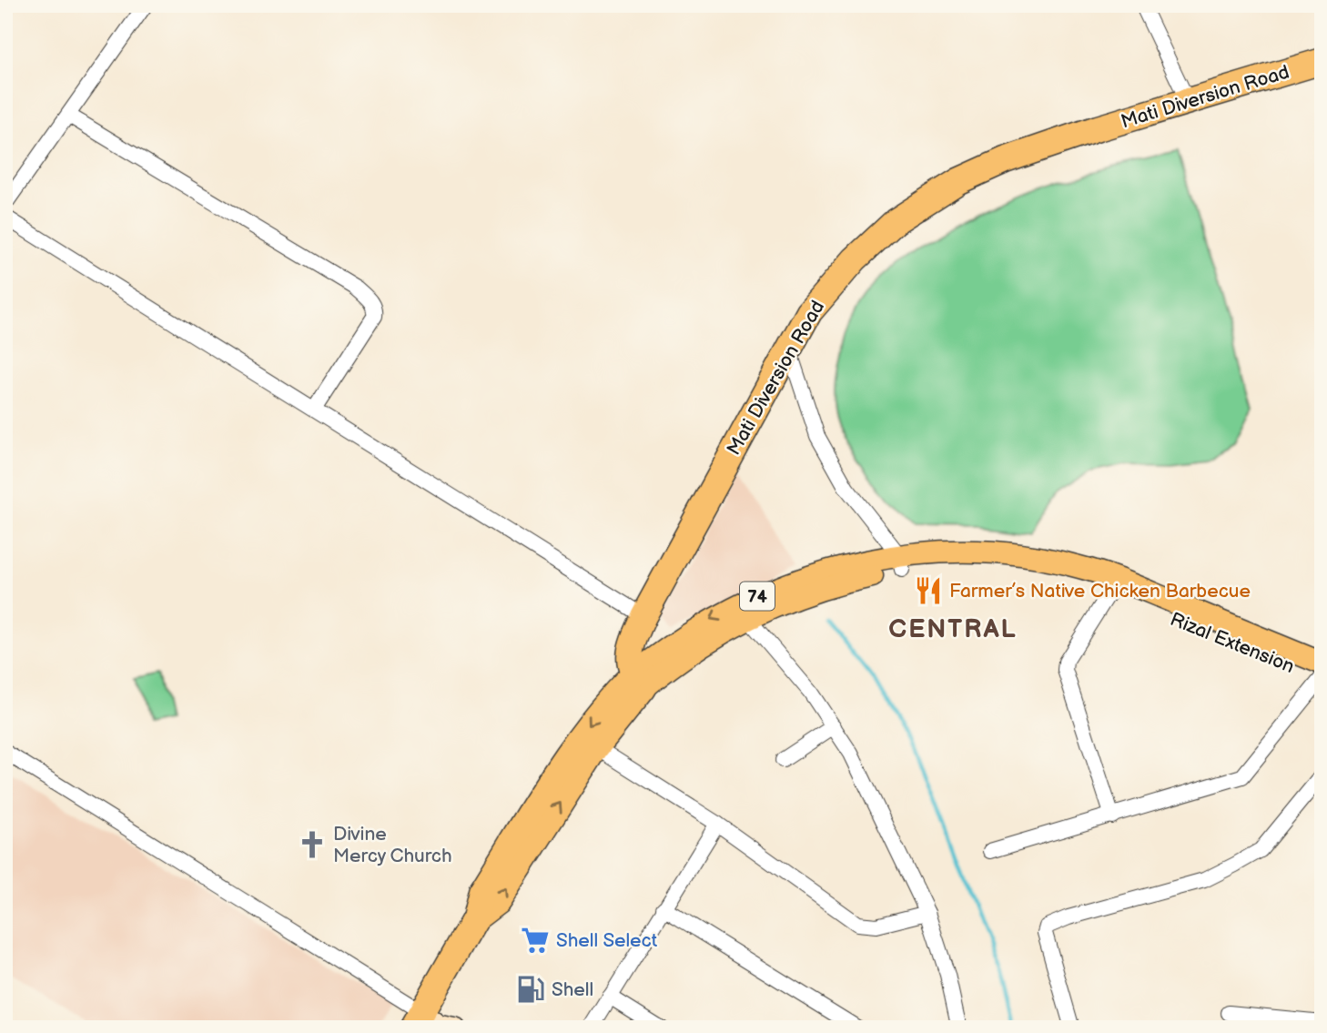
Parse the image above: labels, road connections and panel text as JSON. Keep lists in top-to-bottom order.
{
  "streets": {
    "highway": ["Mati Diversion Road", "74"],
    "main road": ["Rizal Extension"]
  },
  "crossings": [
    ["Mati Diversion Road", "74"],
    ["Mati Diversion Road", "Rizal Extension"],
    ["74", "Rizal Extension"]
  ],
  "districts": ["CENTRAL"],
  "places": {
    "restaurant": ["Farmer’s Native Chicken Barbecue"],
    "church": ["Divine Mercy Church"],
    "supermarket": ["Shell Select"],
    "fuel station": ["Shell"]
  }
}
